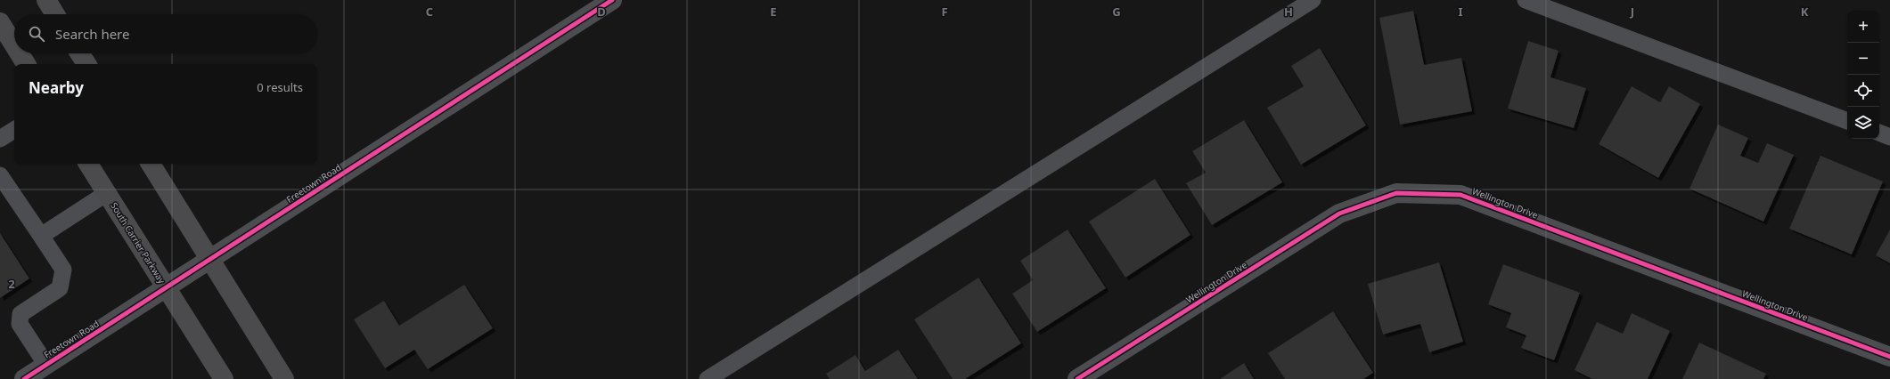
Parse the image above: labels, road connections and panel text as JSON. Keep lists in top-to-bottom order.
{
  "streets": {
    "main road": ["South Carrier Parkway"],
    "street": ["Freetown Road", "Wellington Drive"]
  },
  "crossings": [
    ["Freetown Road", "South Carrier Parkway"]
  ],
  "page": {
    "map_buttons": ["+", "−"],
    "search": "Search here",
    "heading": ["Nearby", "0 results"]
  },
  "grid": {
    "columns": [
      "C",
      "D",
      "E",
      "F",
      "G",
      "H",
      "I",
      "J",
      "K"
    ],
    "rows": ["2"]
  }
}
